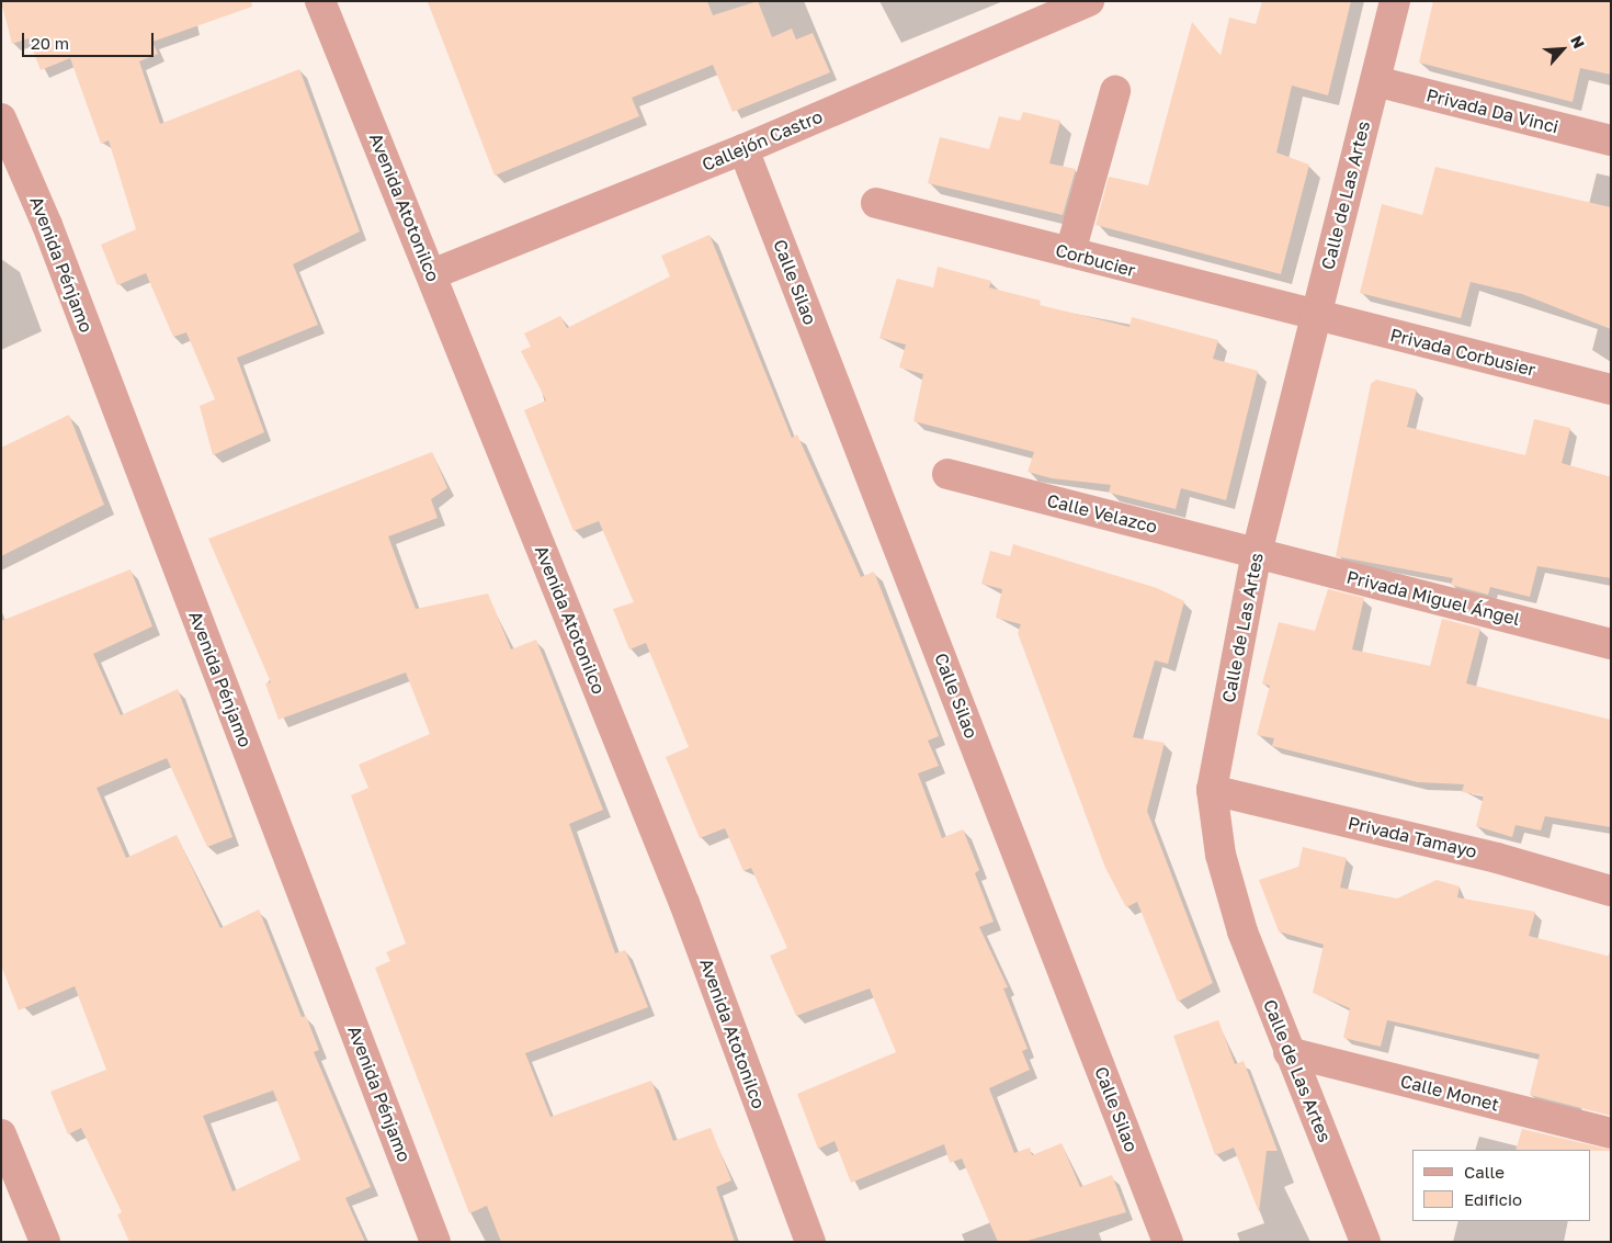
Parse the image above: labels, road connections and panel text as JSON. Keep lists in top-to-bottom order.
{
  "streets": {
    "street": [
      "Privada Da Vinci",
      "Callejón Castro",
      "Calle de Las Artes",
      "Avenida Atotonilco",
      "Corbucier",
      "Avenida Pénjamo",
      "Calle Silao",
      "Privada Corbusier",
      "Calle Velazco",
      "Privada Miguel Ángel",
      "Privada Tamayo",
      "Calle Monet"
    ]
  },
  "crossings": [
    ["Privada Da Vinci", "Calle de Las Artes"],
    ["Callejón Castro", "Avenida Atotonilco"],
    ["Callejón Castro", "Calle Silao"],
    ["Calle de Las Artes", "Corbucier"],
    ["Calle de Las Artes", "Privada Corbusier"],
    ["Calle de Las Artes", "Calle Velazco"],
    ["Calle de Las Artes", "Privada Miguel Ángel"],
    ["Calle de Las Artes", "Privada Tamayo"],
    ["Calle de Las Artes", "Calle Monet"],
    ["Corbucier", "Privada Corbusier"],
    ["Calle Velazco", "Privada Miguel Ángel"]
  ],
  "legend": ["Calle", "Edificio"],
  "scale_bar": "20 m",
  "north": "top right"
}
